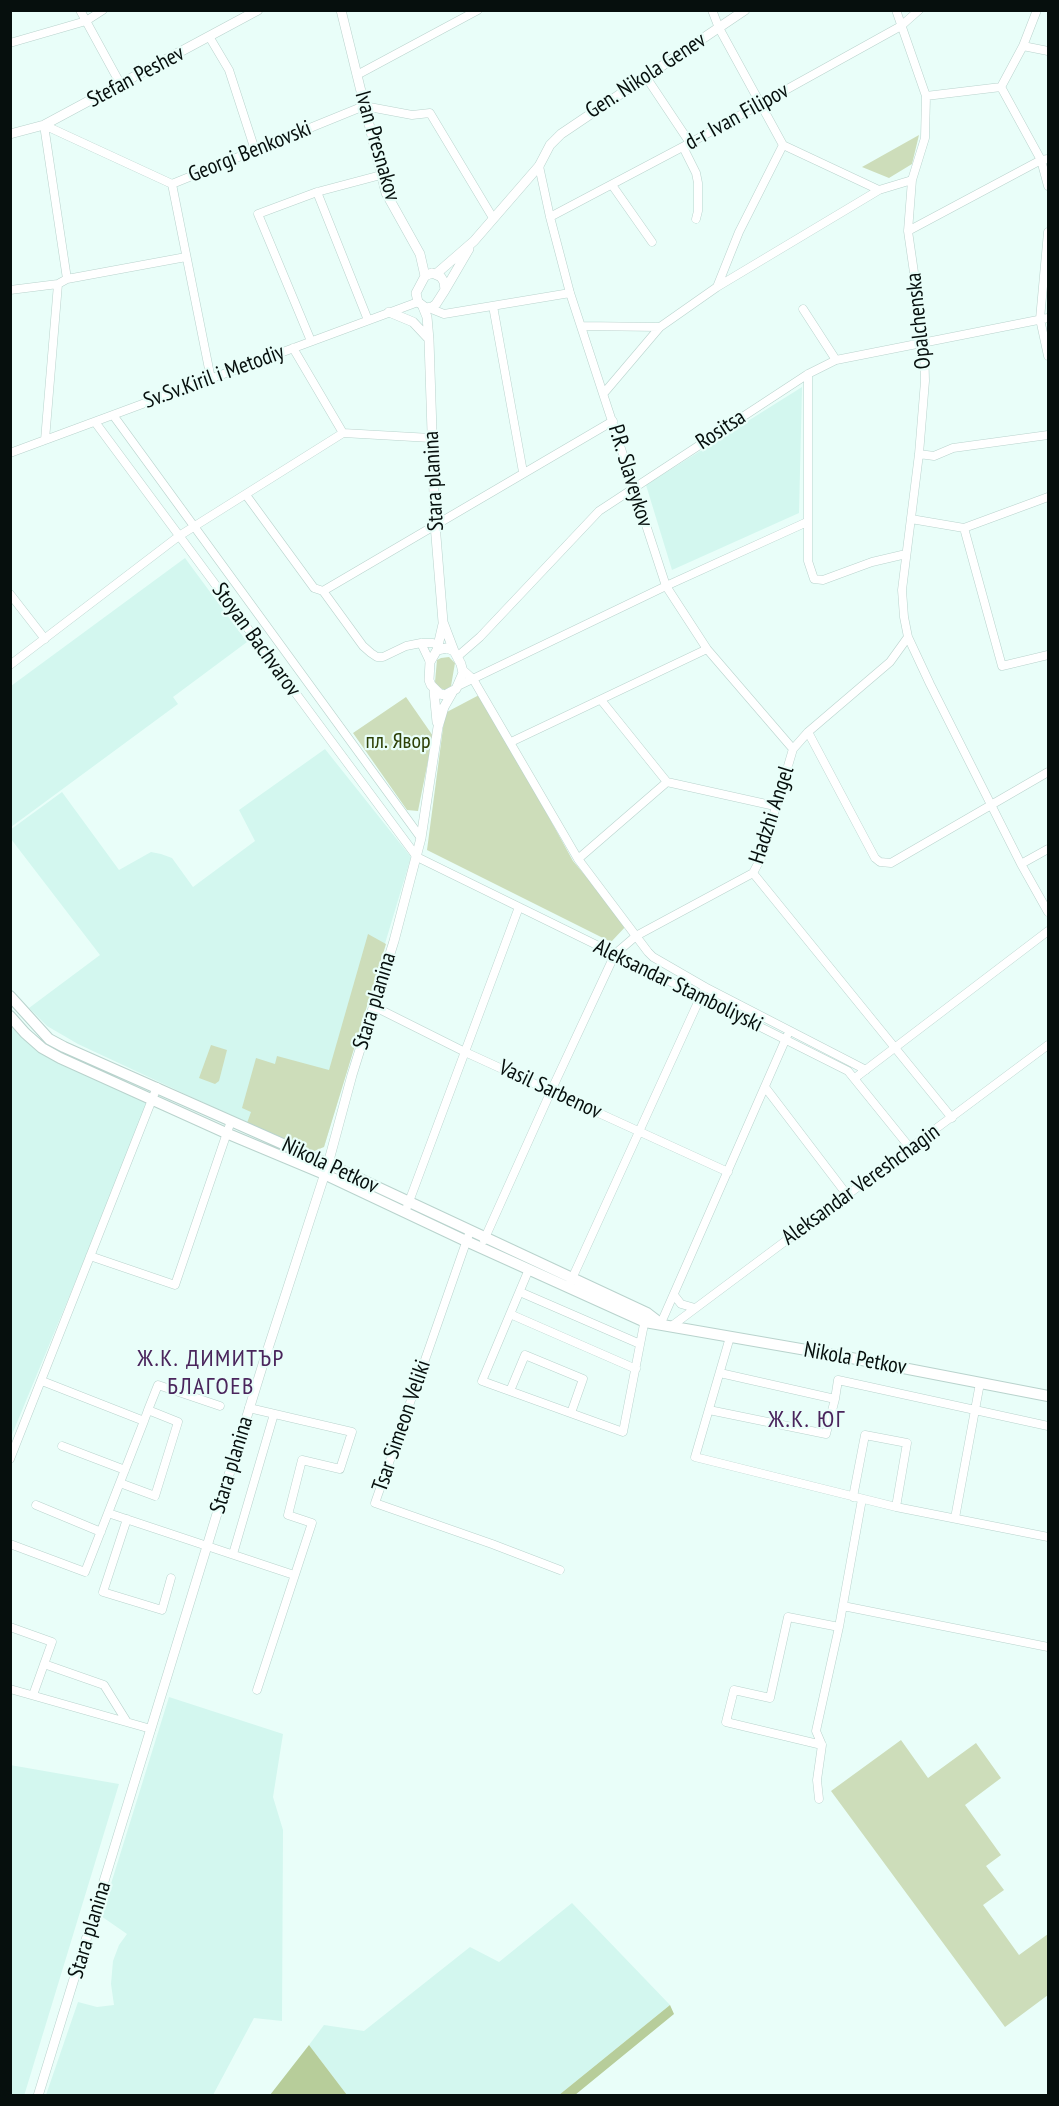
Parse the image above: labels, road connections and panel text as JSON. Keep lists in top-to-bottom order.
{
  "streets": {
    "main road": ["Nikola Petkov"],
    "street": [
      "Gen. Nikola Genev",
      "Stefan Peshev",
      "d-r Ivan Filipov",
      "Ivan Presnakov",
      "Georgi Benkovski",
      "Opalchenska",
      "Sv.Sv.Kiril i Metodiy",
      "Rositsa",
      "P.R. Slaveykov",
      "Stara planina",
      "Stoyan Bachvarov",
      "Hadzhi Angel",
      "Aleksandar Stamboliyski",
      "Vasil Sarbenov",
      "Aleksandar Vereshchagin",
      "Tsar Simeon Veliki"
    ]
  },
  "crossings": [
    ["Gen. Nikola Genev", "P.R. Slaveykov"],
    ["Stefan Peshev", "Georgi Benkovski"],
    ["d-r Ivan Filipov", "Opalchenska"],
    ["d-r Ivan Filipov", "P.R. Slaveykov"],
    ["Ivan Presnakov", "Georgi Benkovski"],
    ["Ivan Presnakov", "Sv.Sv.Kiril i Metodiy"],
    ["Ivan Presnakov", "Stara planina"],
    ["Opalchenska", "Rositsa"],
    ["Opalchenska", "Hadzhi Angel"],
    ["Sv.Sv.Kiril i Metodiy", "P.R. Slaveykov"],
    ["Sv.Sv.Kiril i Metodiy", "Stara planina"],
    ["Sv.Sv.Kiril i Metodiy", "Stoyan Bachvarov"],
    ["Rositsa", "P.R. Slaveykov"],
    ["Rositsa", "Stara planina"],
    ["Rositsa", "Aleksandar Stamboliyski"],
    ["P.R. Slaveykov", "Hadzhi Angel"],
    ["Stara planina", "Stoyan Bachvarov"],
    ["Stara planina", "Aleksandar Stamboliyski"],
    ["Stara planina", "Vasil Sarbenov"],
    ["Stara planina", "Nikola Petkov"],
    ["Stoyan Bachvarov", "Aleksandar Stamboliyski"],
    ["Hadzhi Angel", "Aleksandar Stamboliyski"],
    ["Aleksandar Stamboliyski", "Aleksandar Vereshchagin"],
    ["Nikola Petkov", "Aleksandar Vereshchagin"],
    ["Nikola Petkov", "Tsar Simeon Veliki"]
  ],
  "districts": ["Ж.К. ДИМИТЪР БЛАГОЕВ", "Ж.К. ЮГ"],
  "parks": ["пл. Явор"]
}
